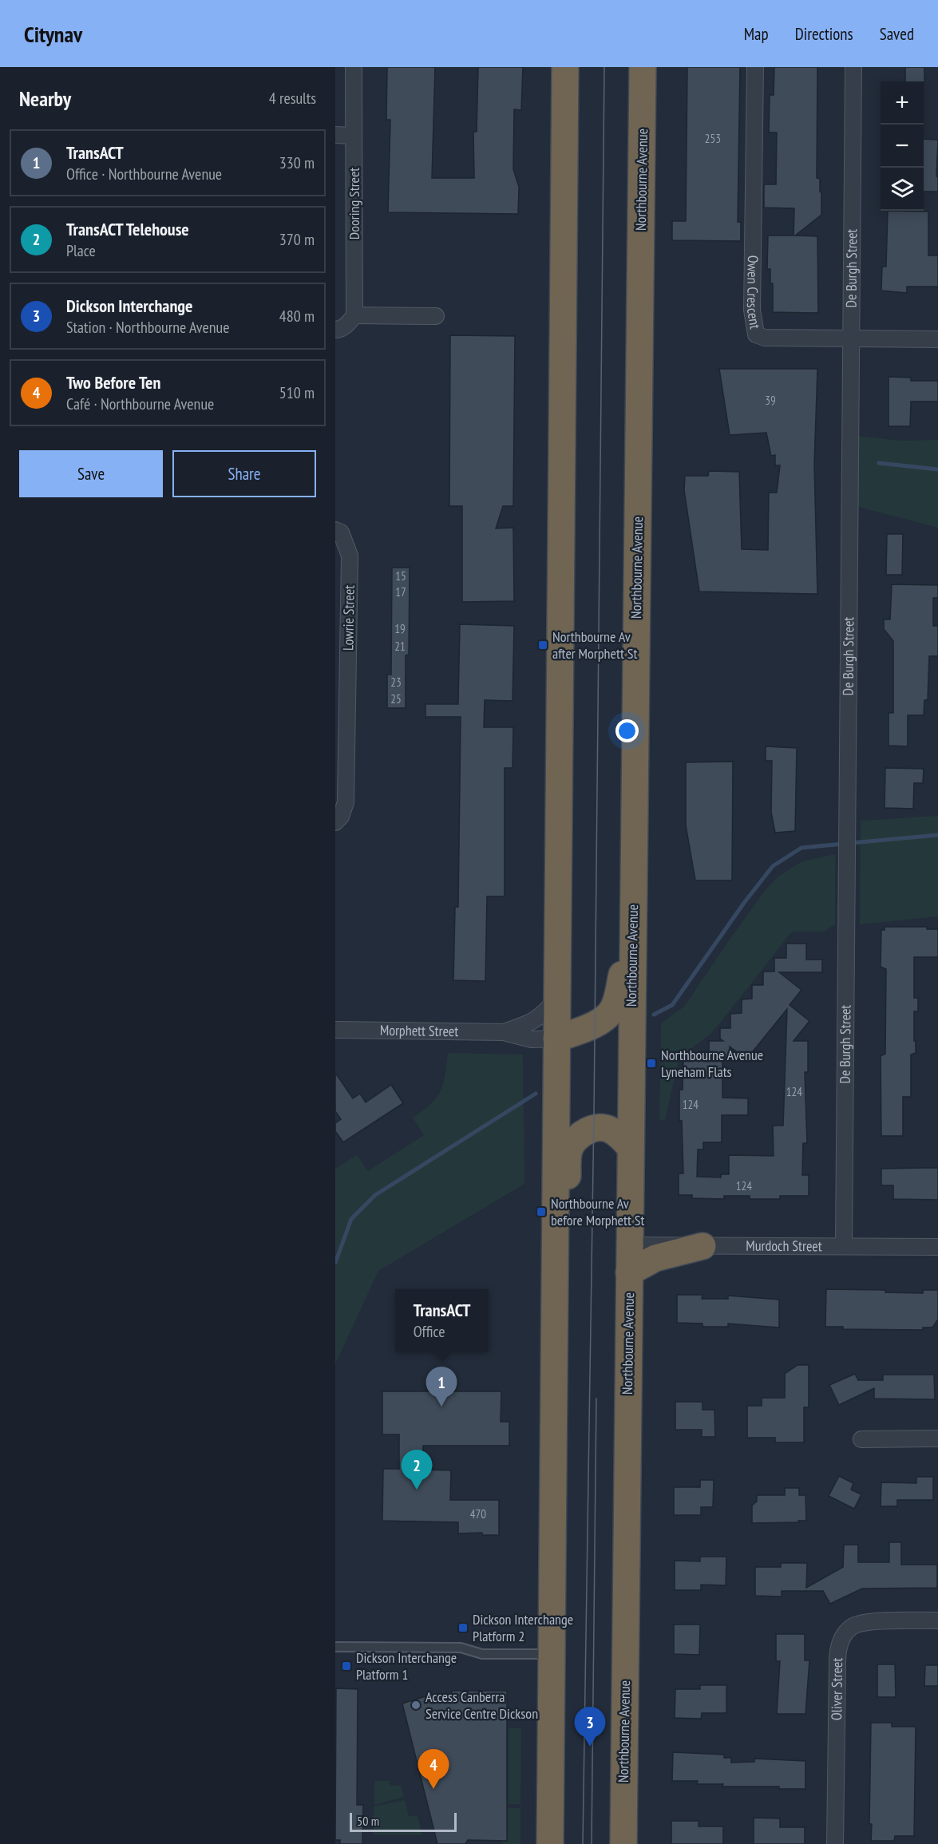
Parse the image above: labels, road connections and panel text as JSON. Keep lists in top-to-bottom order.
{
  "streets": {
    "highway": ["Northbourne Avenue"],
    "street": [
      "Dooring Street",
      "De Burgh Street",
      "Owen Crescent",
      "Lowrie Street",
      "Morphett Street",
      "Murdoch Street",
      "Oliver Street"
    ]
  },
  "crossings": [
    ["Northbourne Avenue", "Murdoch Street"],
    ["De Burgh Street", "Owen Crescent"],
    ["De Burgh Street", "Murdoch Street"]
  ],
  "places": {
    "transit": [
      "Northbourne Av after Morphett St",
      "Northbourne Avenue Lyneham Flats",
      "Northbourne Av before Morphett St",
      "Dickson Interchange Platform 2",
      "Dickson Interchange Platform 1"
    ],
    "other": ["Access Canberra Service Centre Dickson"]
  },
  "house_numbers": [
    "253",
    "39",
    "15",
    "17",
    "19",
    "21",
    "23",
    "25",
    "124",
    "124",
    "124",
    "470"
  ],
  "scale_bar": "50 m",
  "page": {
    "header": "Citynav",
    "nav": ["Map", "Directions", "Saved"],
    "heading": ["Nearby", "4 results"],
    "map_buttons": ["+", "−"],
    "list": [
      {
        "mark": "1",
        "name": "TransACT",
        "note": "Office · Northbourne Avenue",
        "value": "330 m"
      },
      {
        "mark": "2",
        "name": "TransACT Telehouse",
        "note": "Place",
        "value": "370 m"
      },
      {
        "mark": "3",
        "name": "Dickson Interchange",
        "note": "Station · Northbourne Avenue",
        "value": "480 m"
      },
      {
        "mark": "4",
        "name": "Two Before Ten",
        "note": "Café · Northbourne Avenue",
        "value": "510 m"
      }
    ],
    "buttons": ["Save", "Share"],
    "popup": ["TransACT", "Office"],
    "pins": [
      "1",
      "2",
      "3",
      "4"
    ],
    "scale": "50 m"
  }
}
